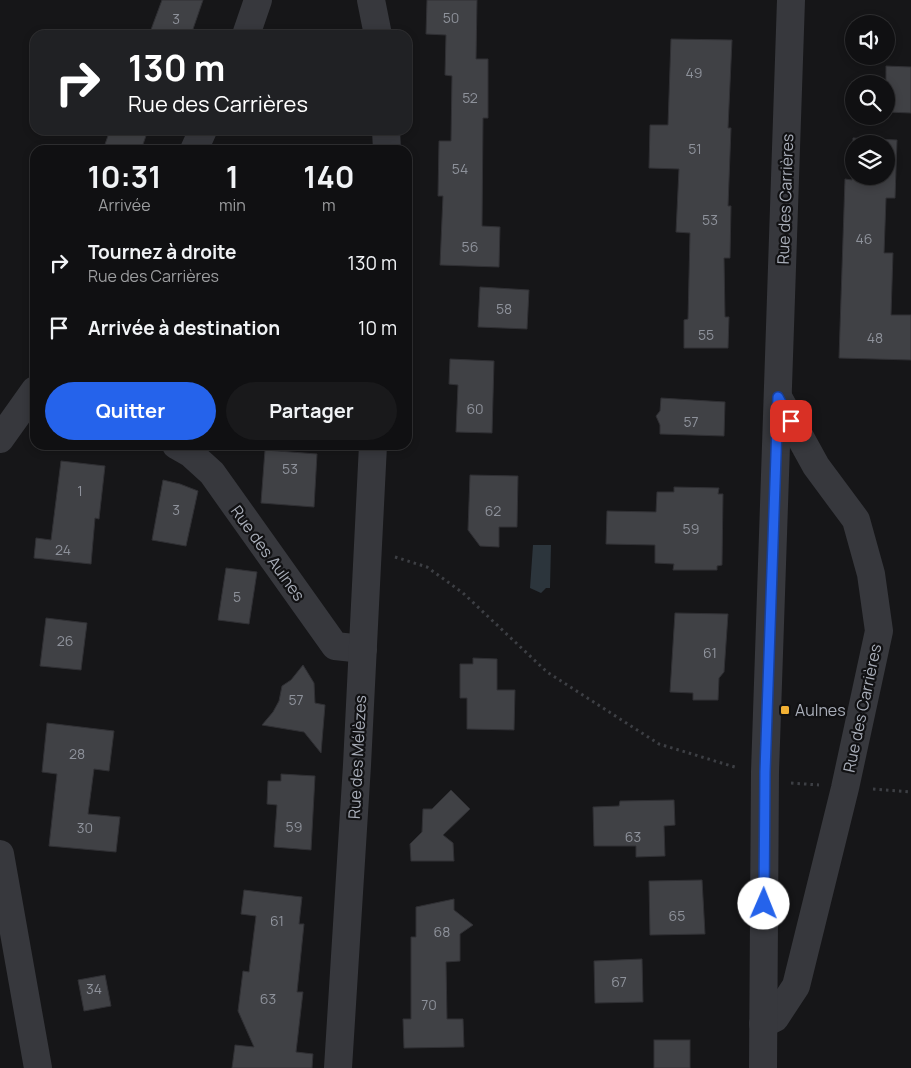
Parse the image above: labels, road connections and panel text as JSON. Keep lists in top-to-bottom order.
{
  "streets": {
    "street": ["Rue des Carrières", "Rue des Aulnes", "Rue des Mélèzes"]
  },
  "crossings": [
    ["Rue des Aulnes", "Rue des Mélèzes"]
  ],
  "places": {
    "transit": ["Aulnes"]
  },
  "house_numbers": [
    "50",
    "3",
    "49",
    "52",
    "51",
    "54",
    "53",
    "46",
    "56",
    "58",
    "55",
    "48",
    "60",
    "57",
    "53",
    "1",
    "3",
    "62",
    "59",
    "24",
    "5",
    "26",
    "61",
    "57",
    "28",
    "59",
    "30",
    "63",
    "65",
    "61",
    "68",
    "67",
    "34",
    "63",
    "70"
  ],
  "page": {
    "turn": ["130 m", "Rue des Carrières"],
    "eta": [
      "10:31",
      "Arrivée",
      "1",
      "min",
      "140",
      "m"
    ],
    "list": [
      {
        "name": "Tournez à droite",
        "note": "Rue des Carrières",
        "value": "130 m"
      },
      {
        "name": "Arrivée à destination",
        "value": "10 m"
      }
    ],
    "buttons": ["Quitter", "Partager"]
  }
}
